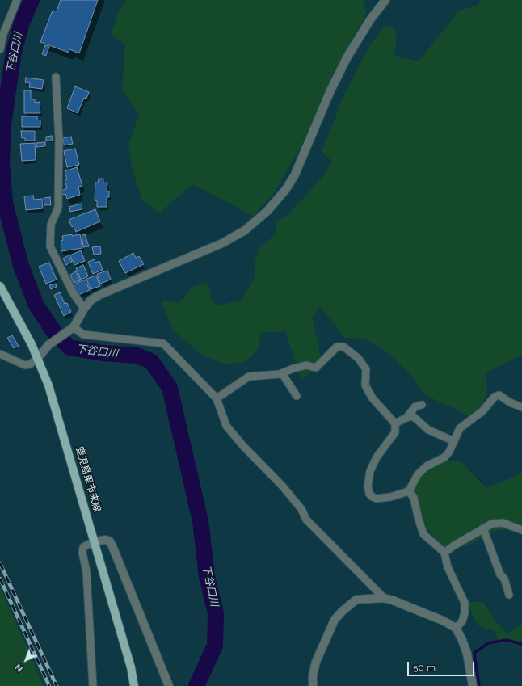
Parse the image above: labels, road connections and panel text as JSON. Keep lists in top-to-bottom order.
{
  "streets": {
    "main road": ["鹿児島東市来線"]
  },
  "water": ["下谷口川"],
  "scale_bar": "50 m",
  "north": "bottom left"
}
